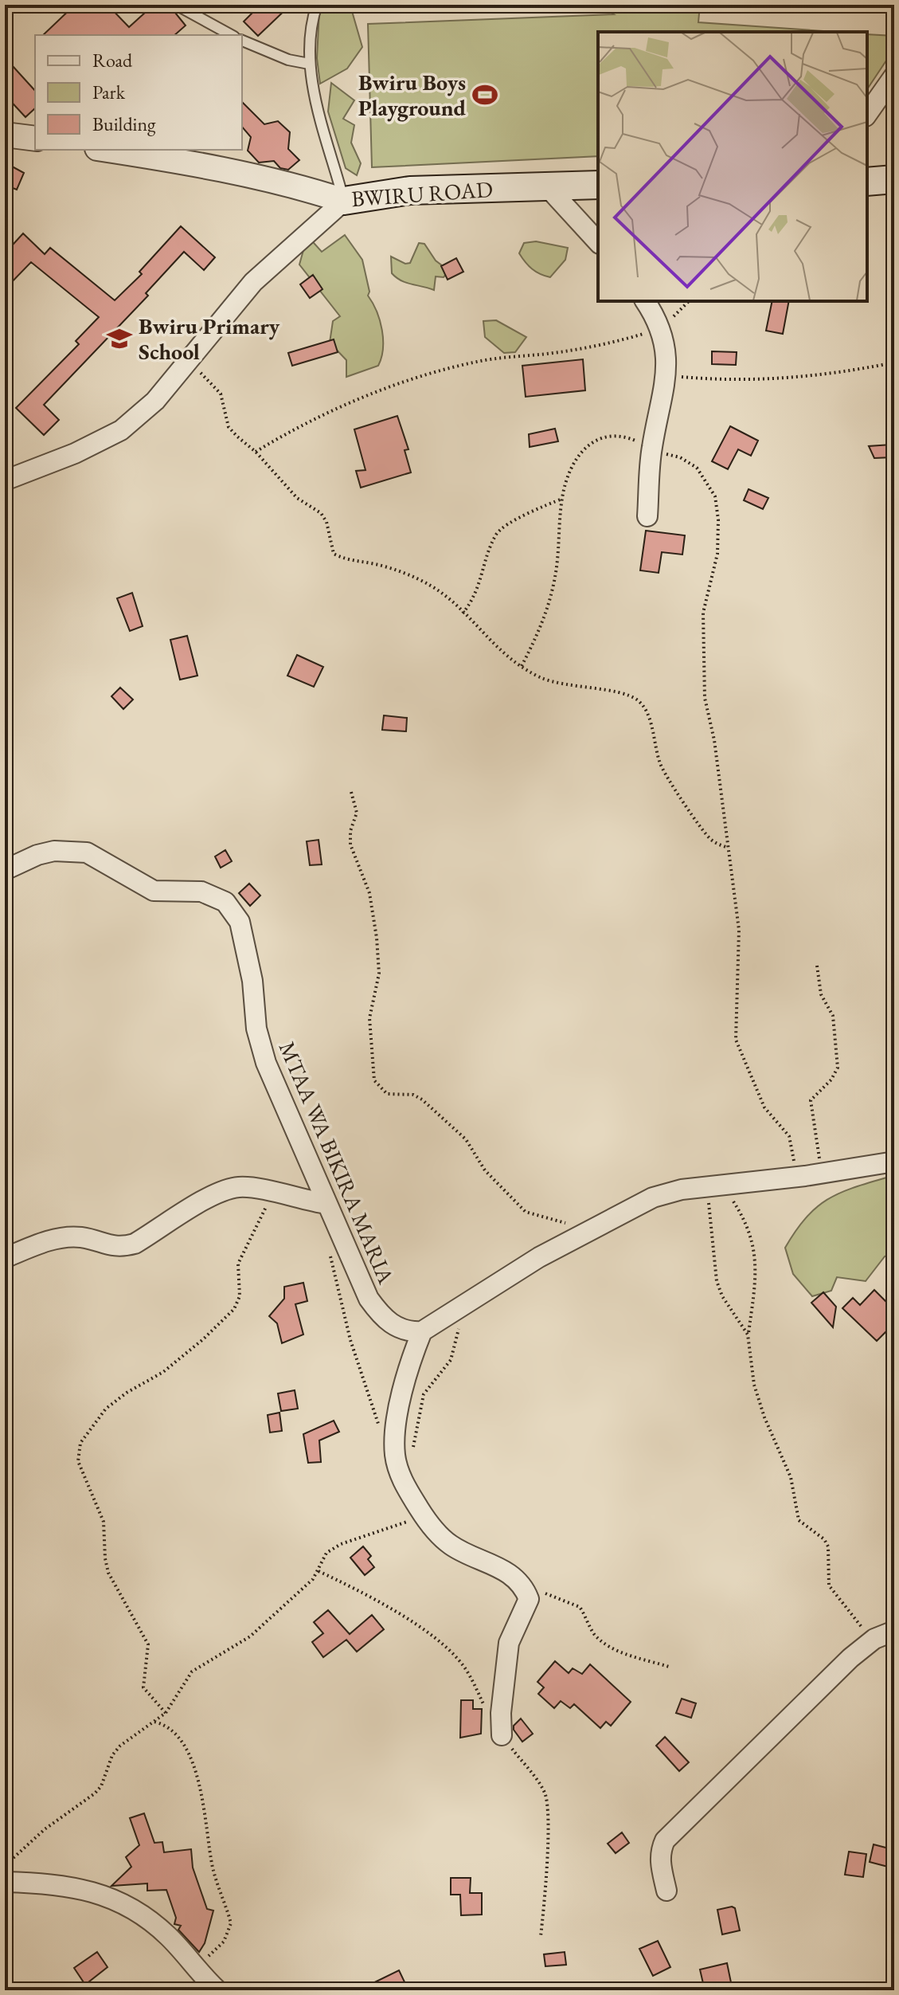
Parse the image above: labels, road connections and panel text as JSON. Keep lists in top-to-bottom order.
{
  "streets": {
    "main road": ["BWIRU ROAD"],
    "street": ["MTAA WA BIKIRA MARIA"]
  },
  "places": {
    "sports": ["Bwiru Boys Playground"],
    "school or university": ["Bwiru Primary School"]
  },
  "legend": ["Road", "Park", "Building"]
}
